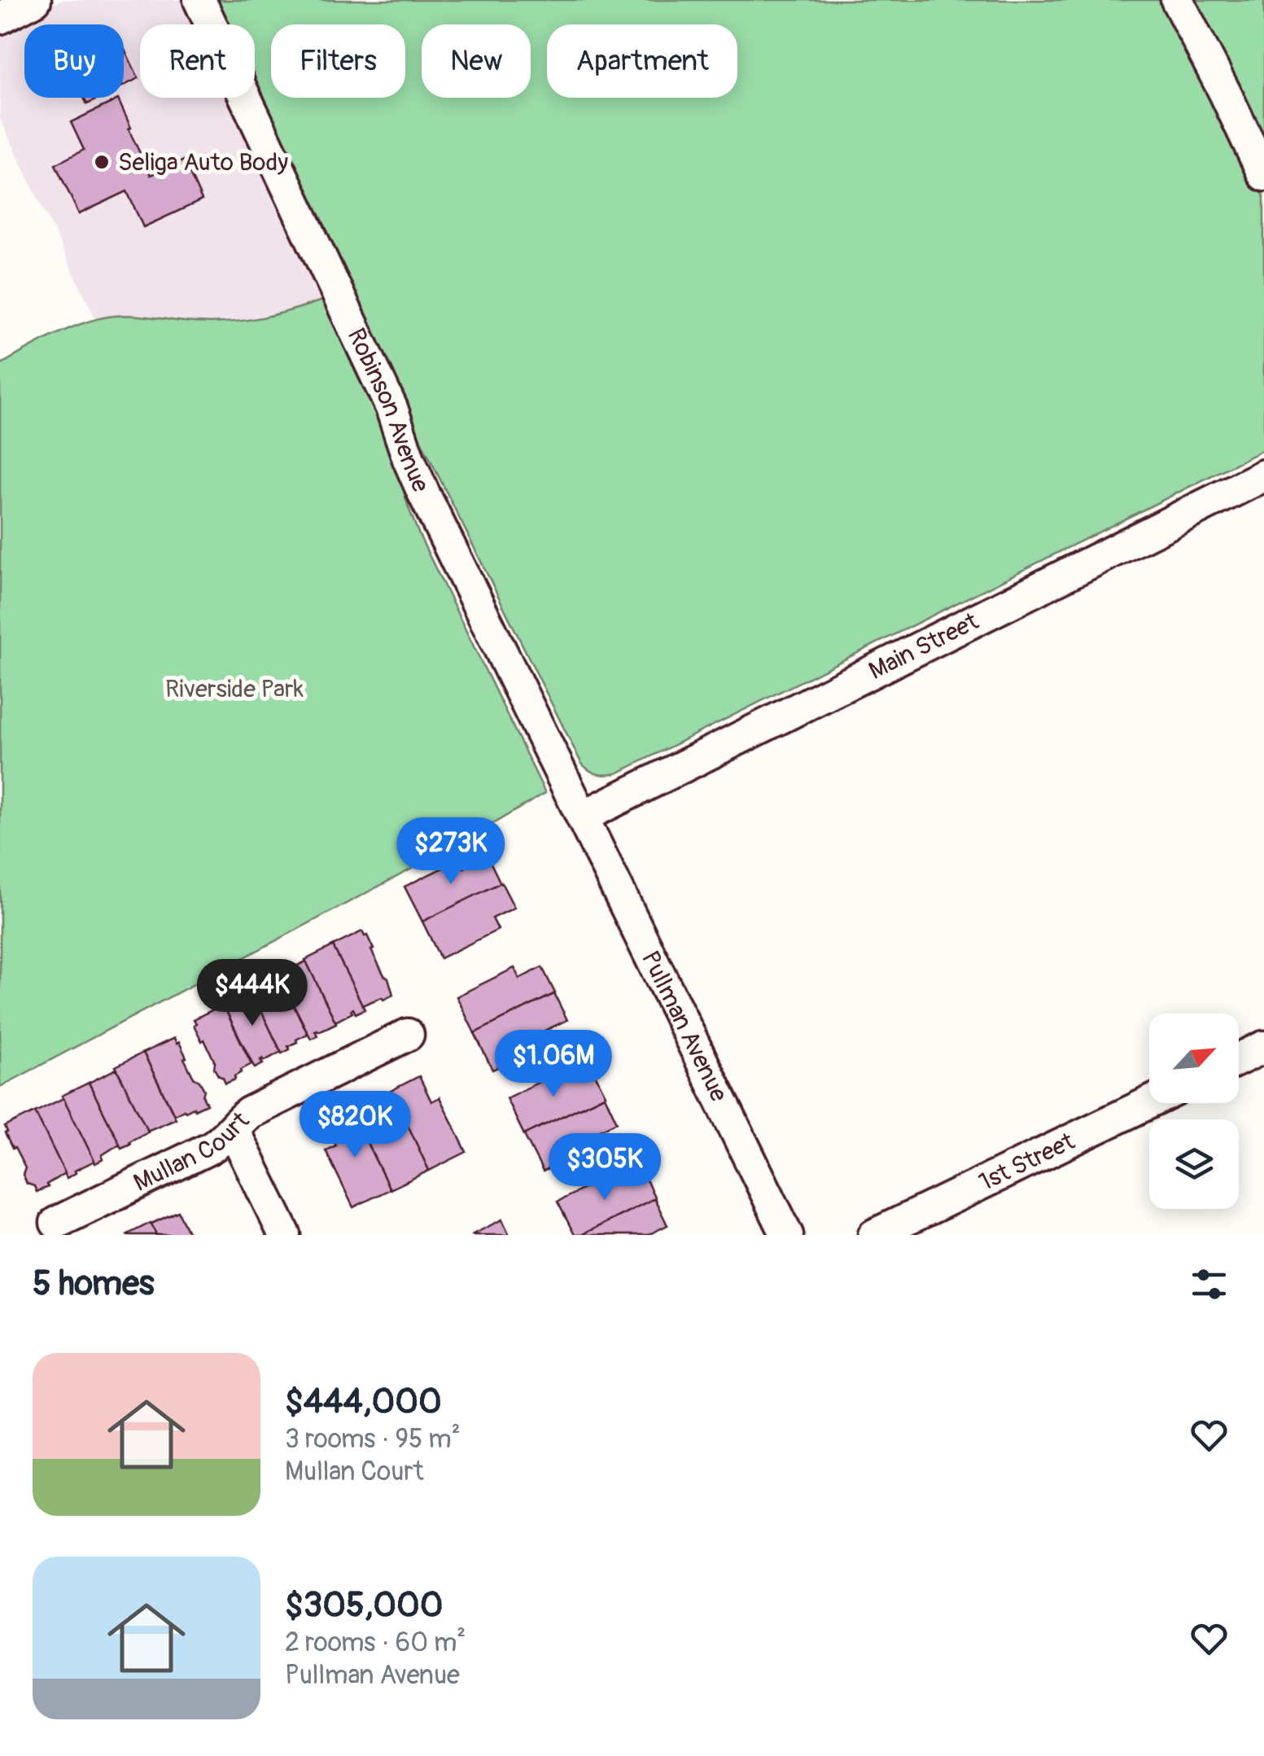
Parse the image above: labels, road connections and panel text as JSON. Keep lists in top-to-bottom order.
{
  "streets": {
    "street": [
      "Robinson Avenue",
      "Main Street",
      "Pullman Avenue",
      "Mullan Court",
      "1st Street"
    ]
  },
  "crossings": [
    ["Robinson Avenue", "Main Street"],
    ["Robinson Avenue", "Pullman Avenue"],
    ["Main Street", "Pullman Avenue"]
  ],
  "parks": ["Riverside Park"],
  "places": ["Seliga Auto Body"],
  "north": "top right",
  "page": {
    "chip": [
      "Buy",
      "Rent",
      "Filters",
      "New",
      "Apartment"
    ],
    "price": [
      "$273K",
      "$444K",
      "$1.06M",
      "$820K",
      "$305K"
    ],
    "heading": "5 homes",
    "list": [
      {
        "name": "$444,000",
        "note": "3 rooms · 95 m² · Mullan Court"
      },
      {
        "name": "$305,000",
        "note": "2 rooms · 60 m² · Pullman Avenue"
      }
    ]
  }
}
